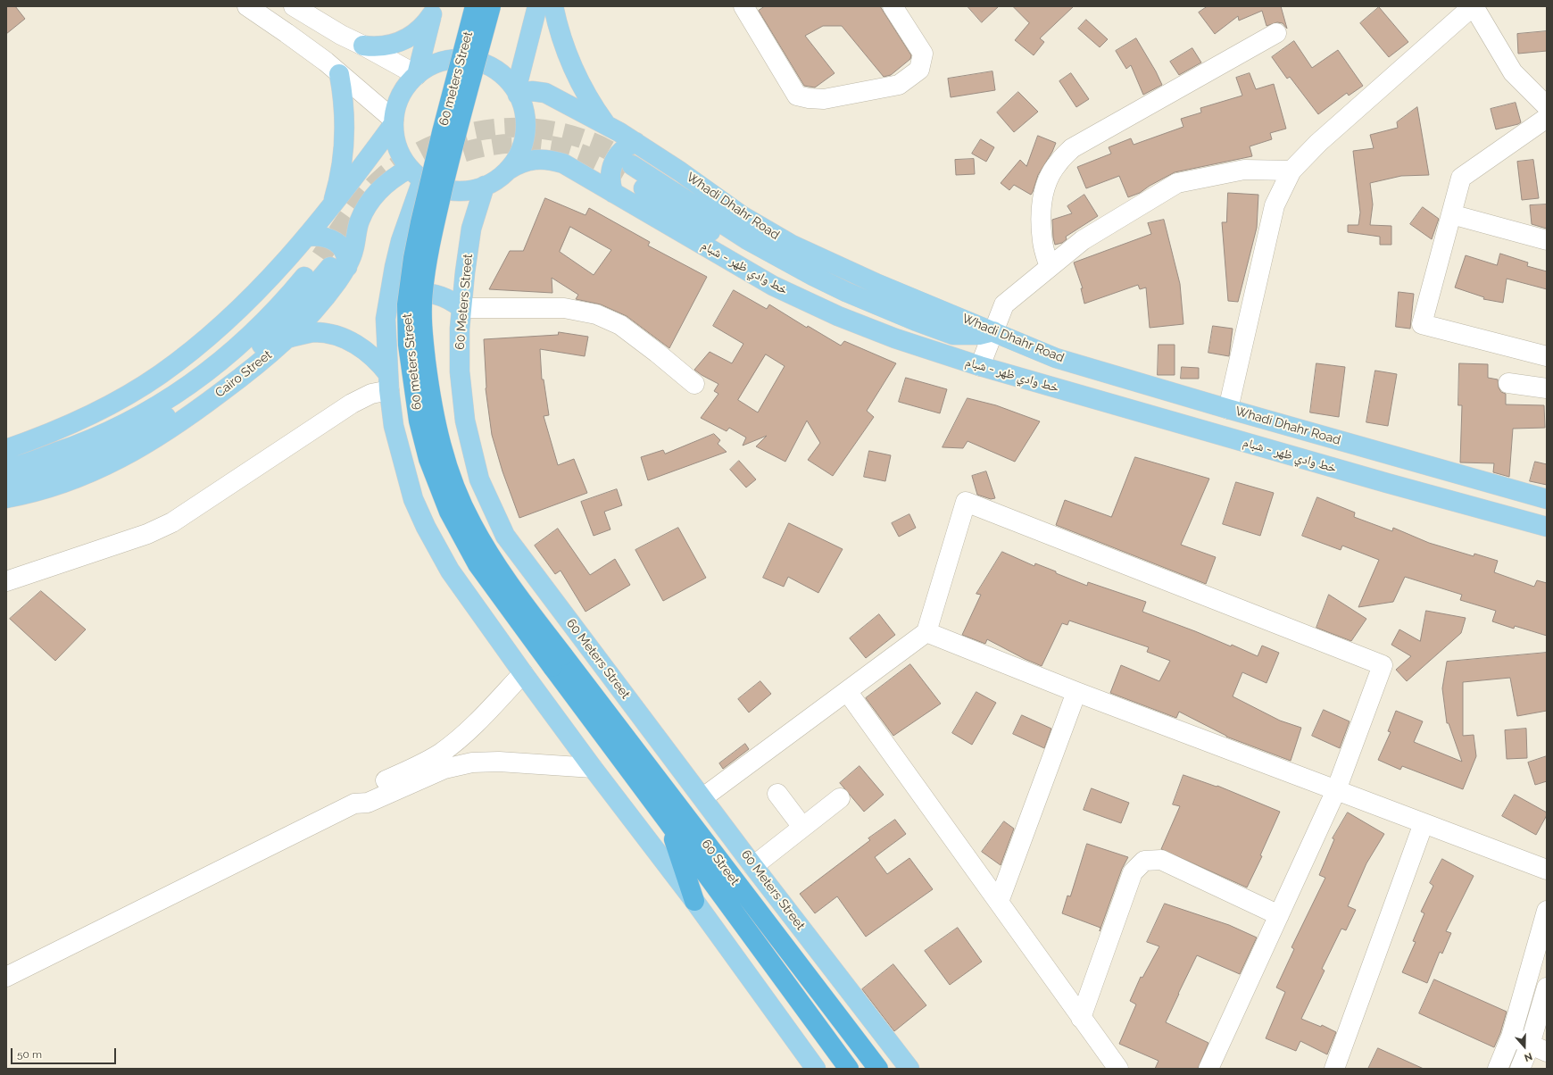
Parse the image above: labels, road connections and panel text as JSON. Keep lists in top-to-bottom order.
{
  "streets": {
    "highway": ["60 meters Street", "60 Street"],
    "main road": [
      "Whadi Dhahr Road",
      "خط وادي ظهر - شبام",
      "60 Meters Street",
      "Cairo Street"
    ]
  },
  "crossings": [
    ["60 meters Street", "60 Street"],
    ["60 Meters Street", "Cairo Street"]
  ],
  "scale_bar": "50 m",
  "north": "bottom"
}
